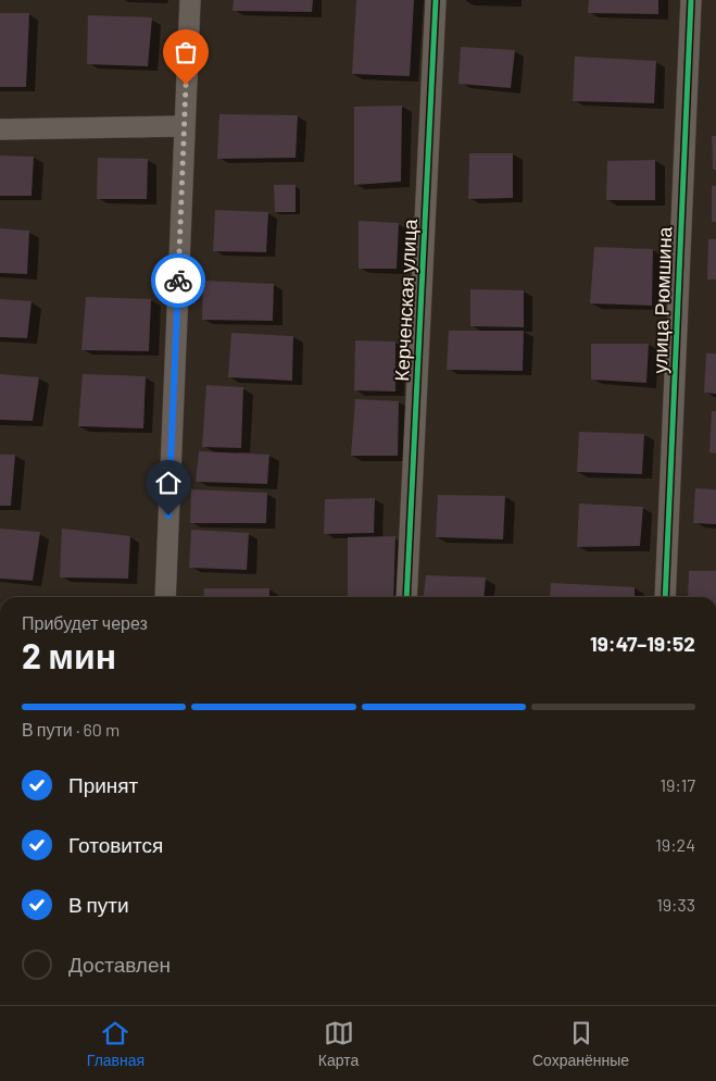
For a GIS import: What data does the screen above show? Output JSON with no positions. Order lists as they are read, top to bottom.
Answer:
{
  "streets": {
    "street": ["Керченская улица", "улица Рюмшина"]
  },
  "page": {
    "heading": ["2 мин", "Прибудет через", "19:47–19:52"],
    "bar": "В пути · 60 m",
    "list": [
      ["Принят", "19:17"],
      ["Готовится", "19:24"],
      ["В пути", "19:33"],
      "Доставлен"
    ],
    "tabs": ["Главная", "Карта", "Сохранённые"]
  }
}
